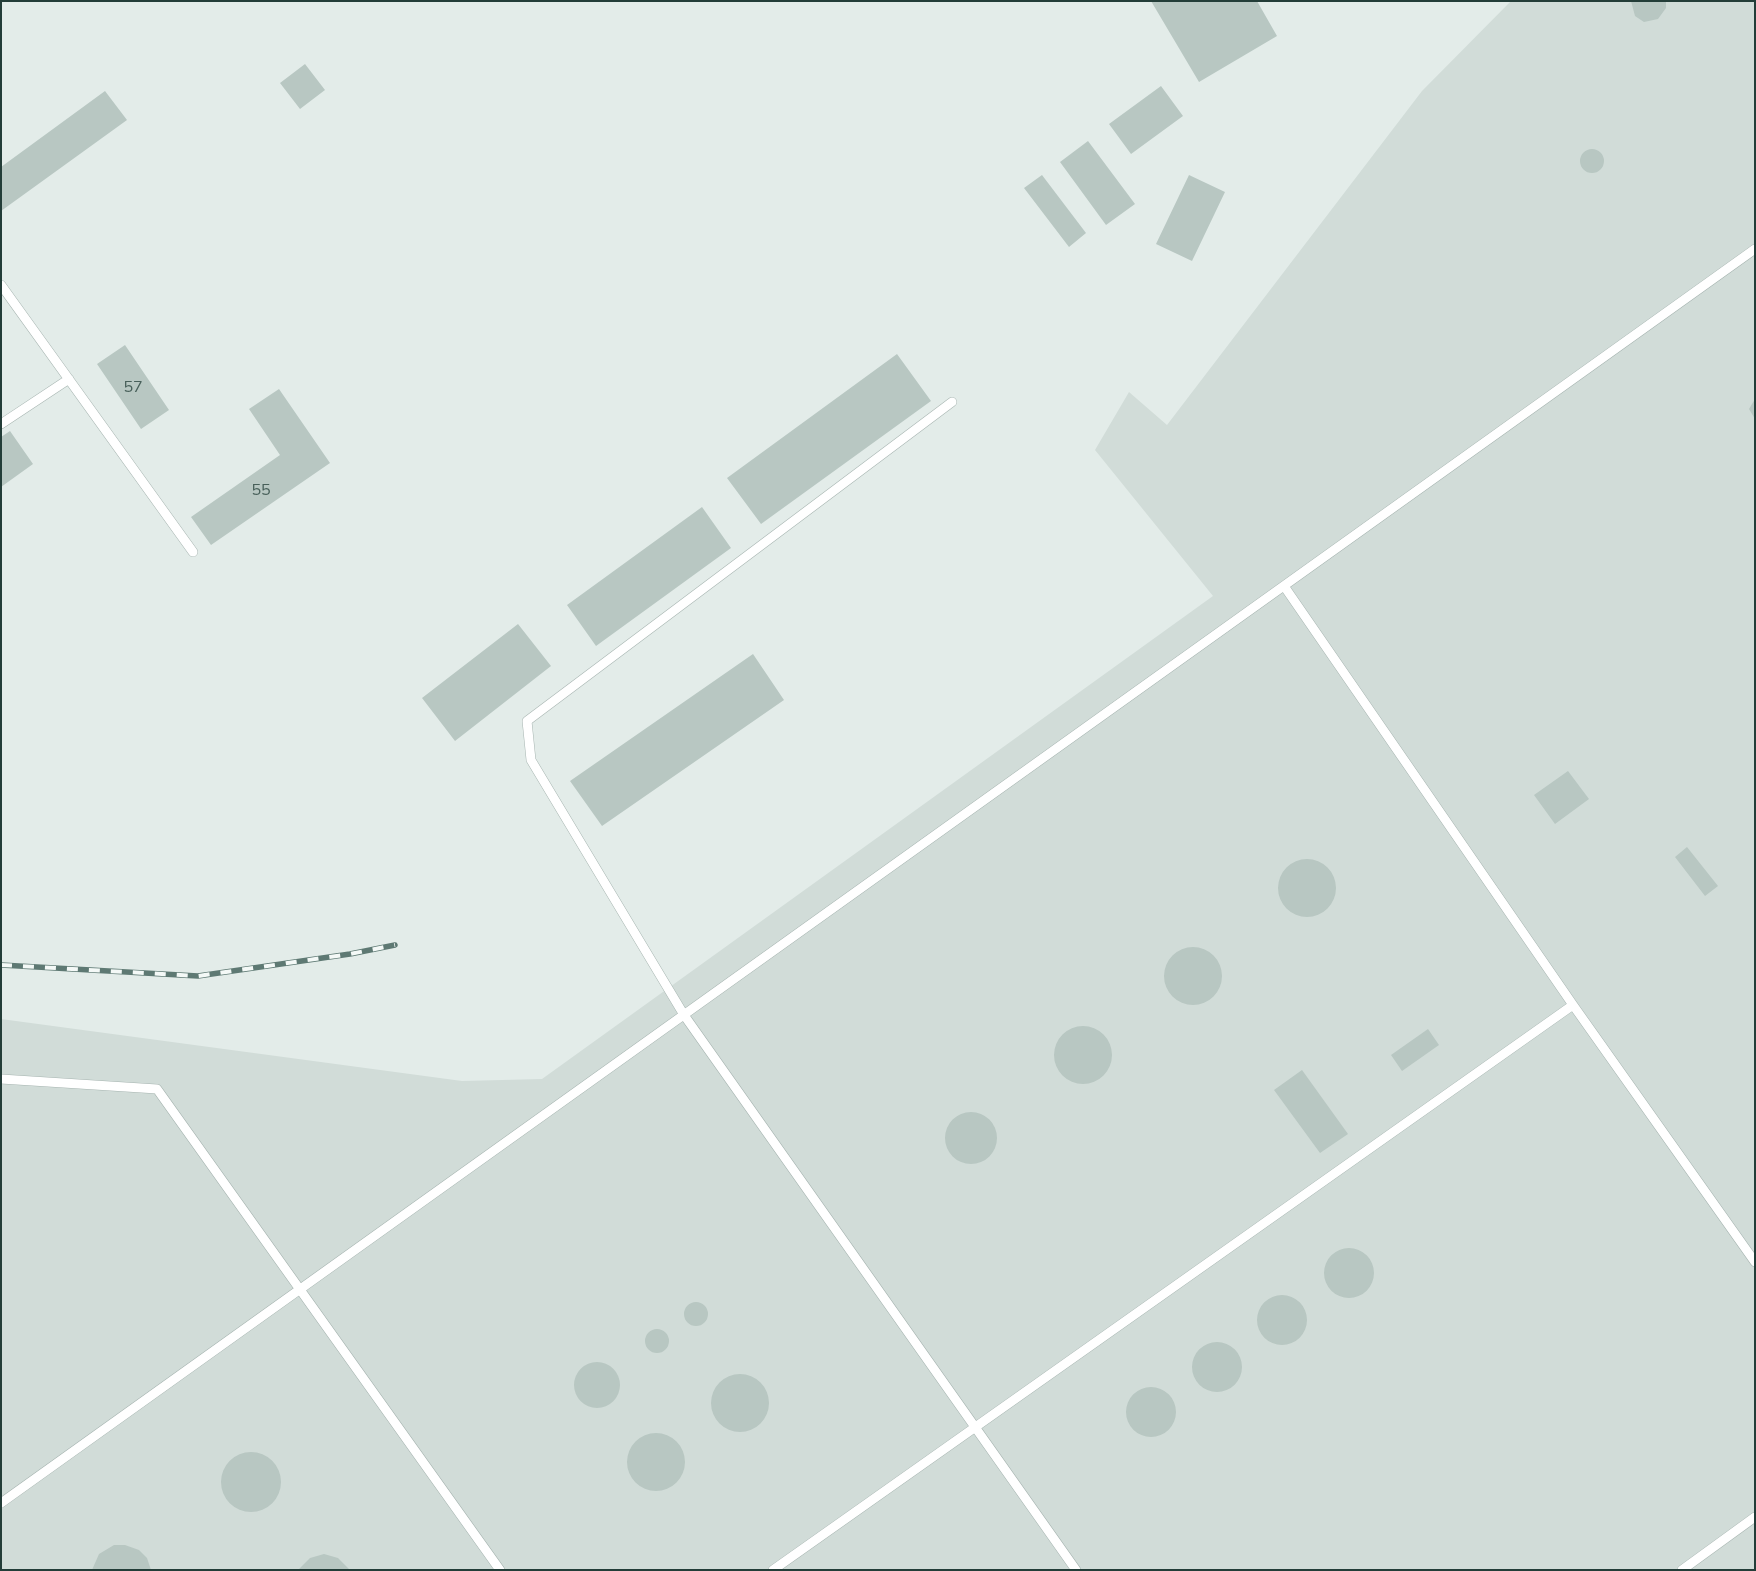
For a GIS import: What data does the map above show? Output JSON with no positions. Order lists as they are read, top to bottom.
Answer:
{
  "house_numbers": ["57", "55"]
}
